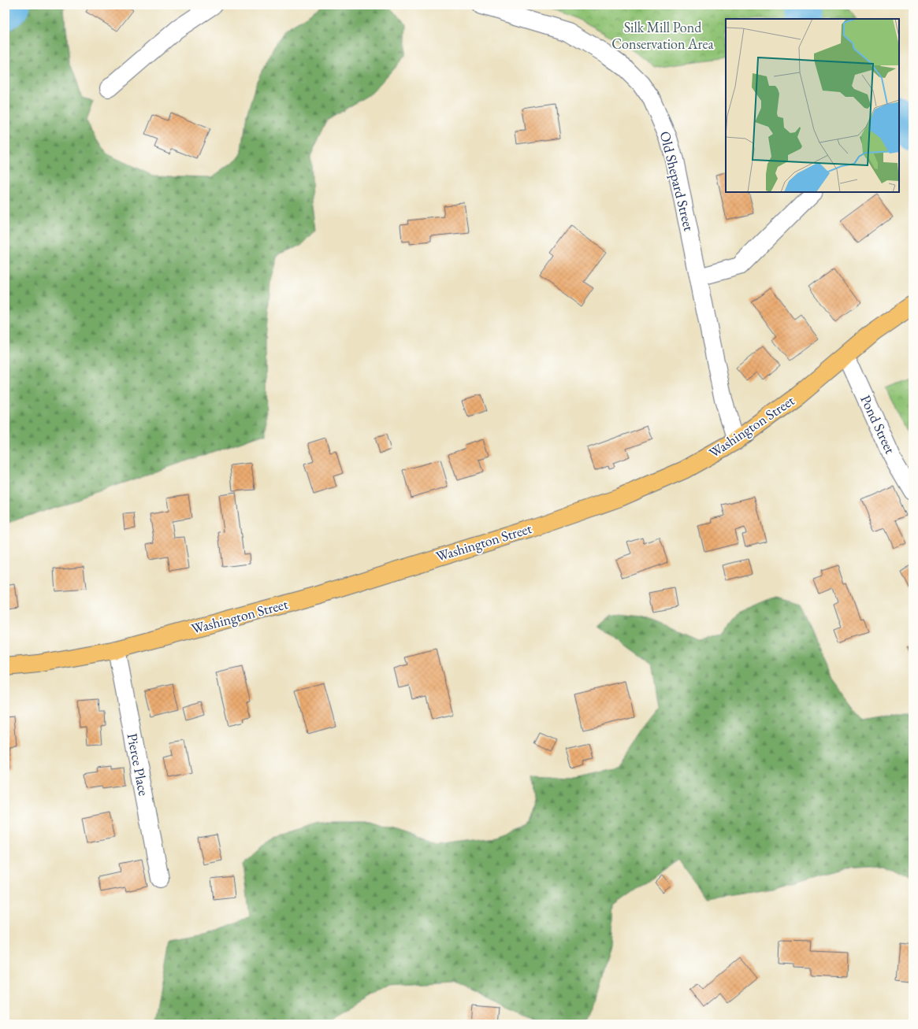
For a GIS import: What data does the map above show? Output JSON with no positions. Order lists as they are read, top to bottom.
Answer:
{
  "streets": {
    "main road": ["Washington Street"],
    "street": ["Old Shepard Street", "Pond Street", "Pierce Place"]
  },
  "crossings": [
    ["Old Shepard Street", "Washington Street"],
    ["Pond Street", "Washington Street"],
    ["Washington Street", "Pierce Place"]
  ],
  "parks": ["Silk Mill Pond Conservation Area"]
}
